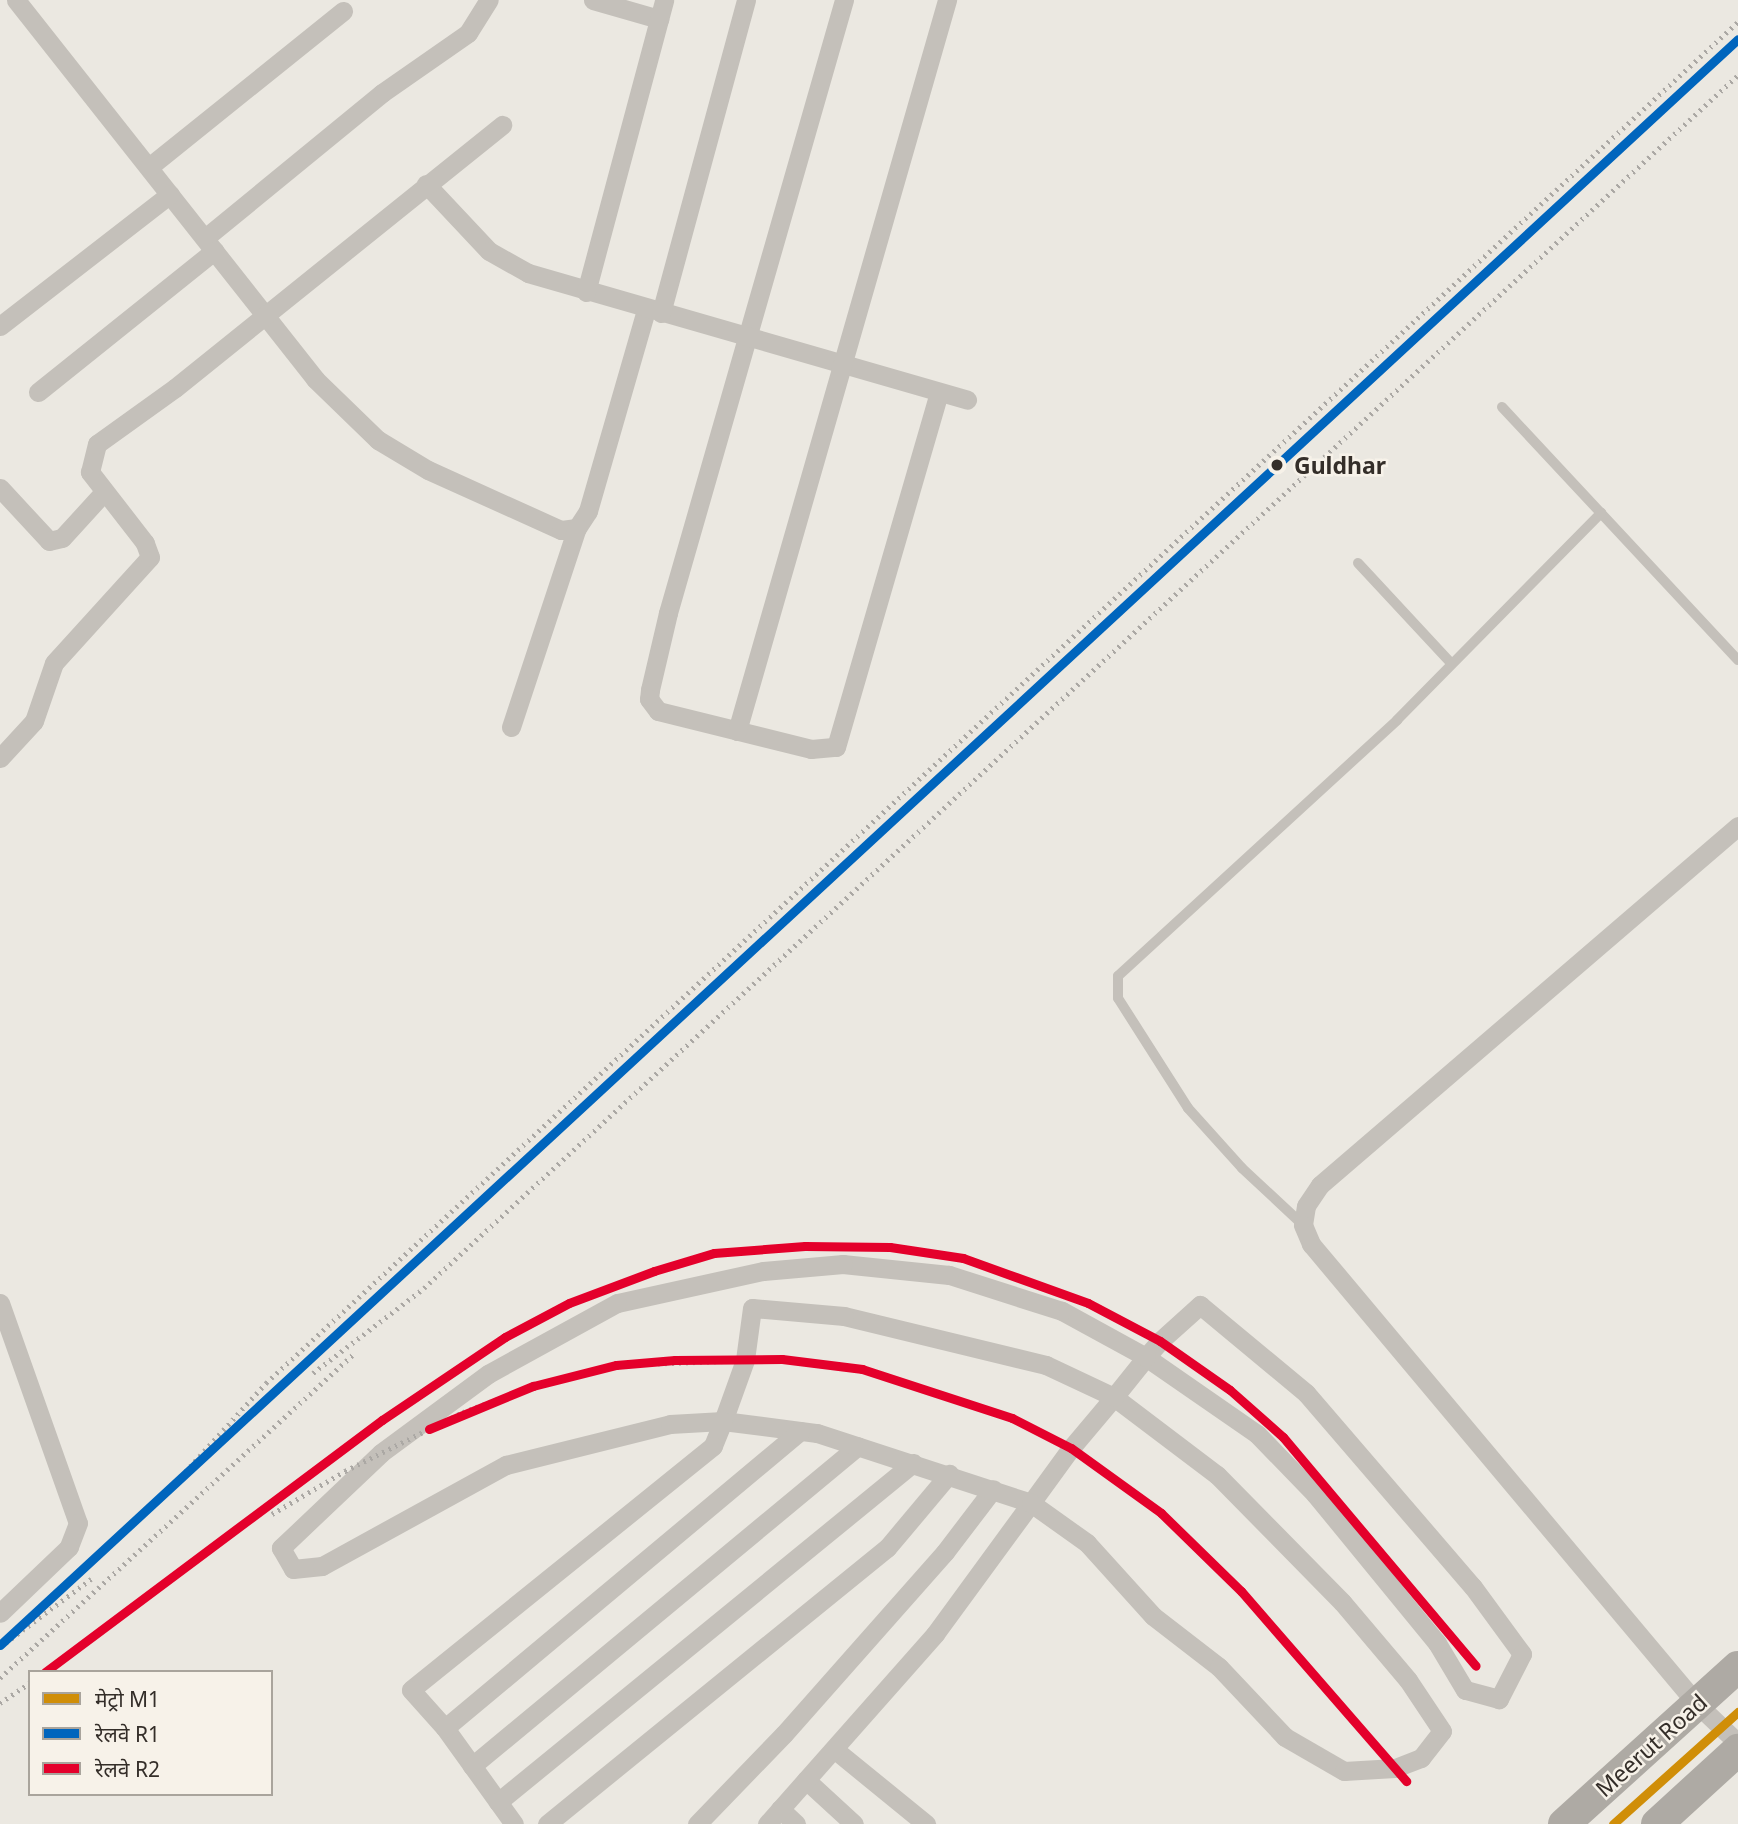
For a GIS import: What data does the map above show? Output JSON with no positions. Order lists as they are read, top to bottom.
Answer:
{
  "streets": {
    "highway": ["Meerut Road"]
  },
  "places": ["Guldhar"],
  "lines": ["rail line R1", "rail line R2", "metro line M1"],
  "legend": ["मेट्रो M1", "रेलवे R1", "रेलवे R2"]
}
